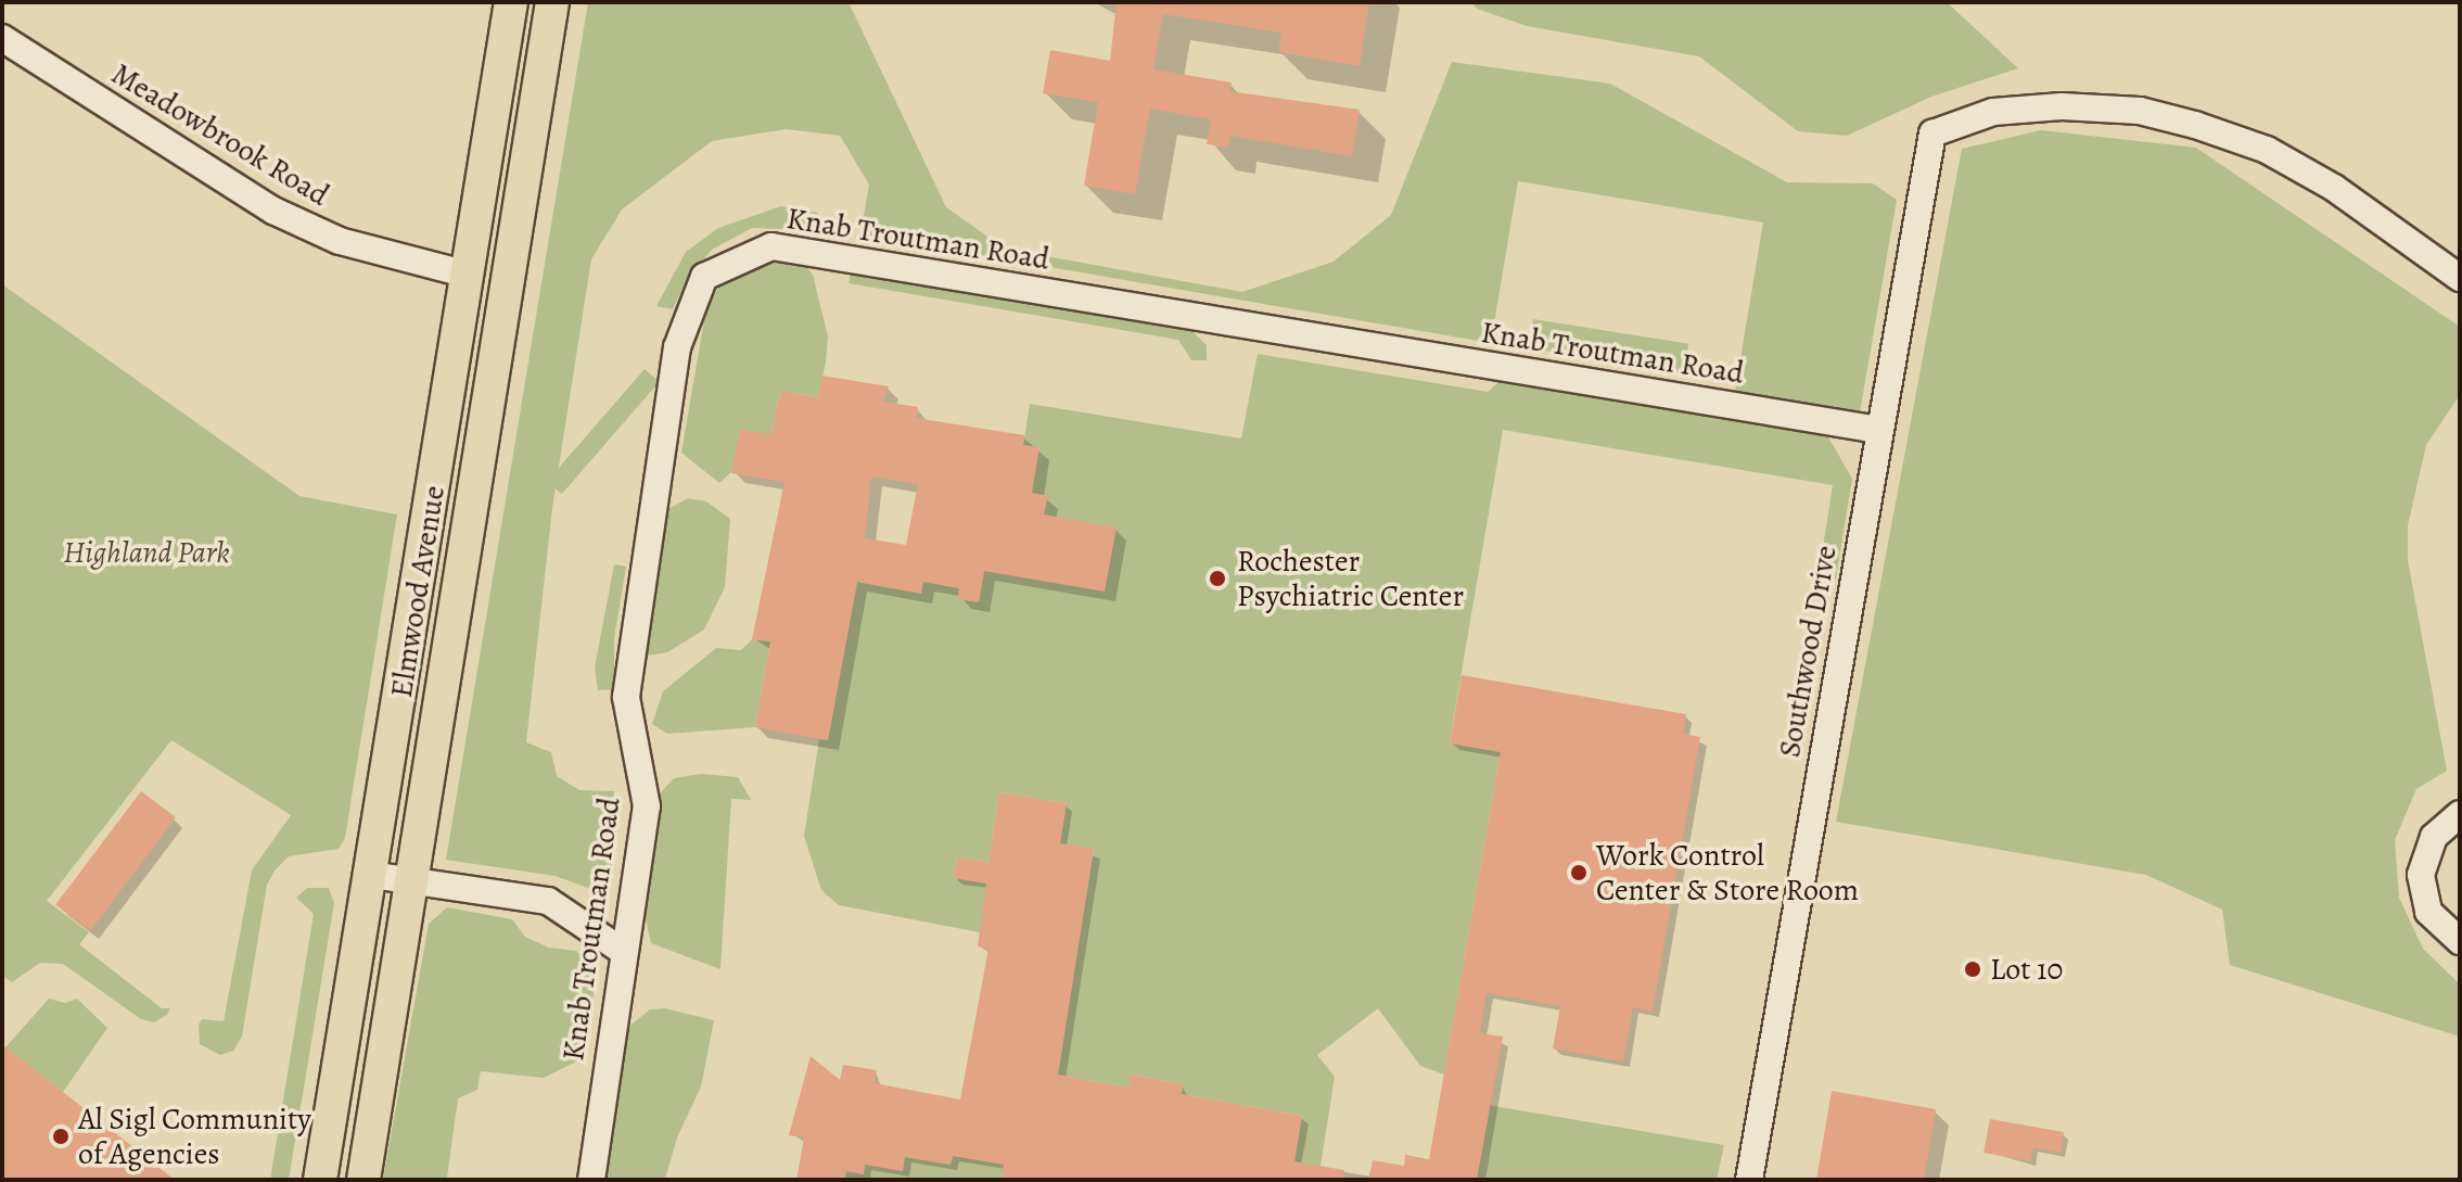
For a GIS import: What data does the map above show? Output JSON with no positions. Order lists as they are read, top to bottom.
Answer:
{
  "streets": {
    "main road": ["Elmwood Avenue"],
    "street": ["Meadowbrook Road", "Knab Troutman Road", "Southwood Drive"]
  },
  "crossings": [
    ["Meadowbrook Road", "Elmwood Avenue"],
    ["Knab Troutman Road", "Southwood Drive"]
  ],
  "parks": ["Highland Park"],
  "places": [
    "Rochester Psychiatric Center",
    "Work Control Center & Store Room",
    "Lot 10",
    "Al Sigl Community of Agencies"
  ]
}
